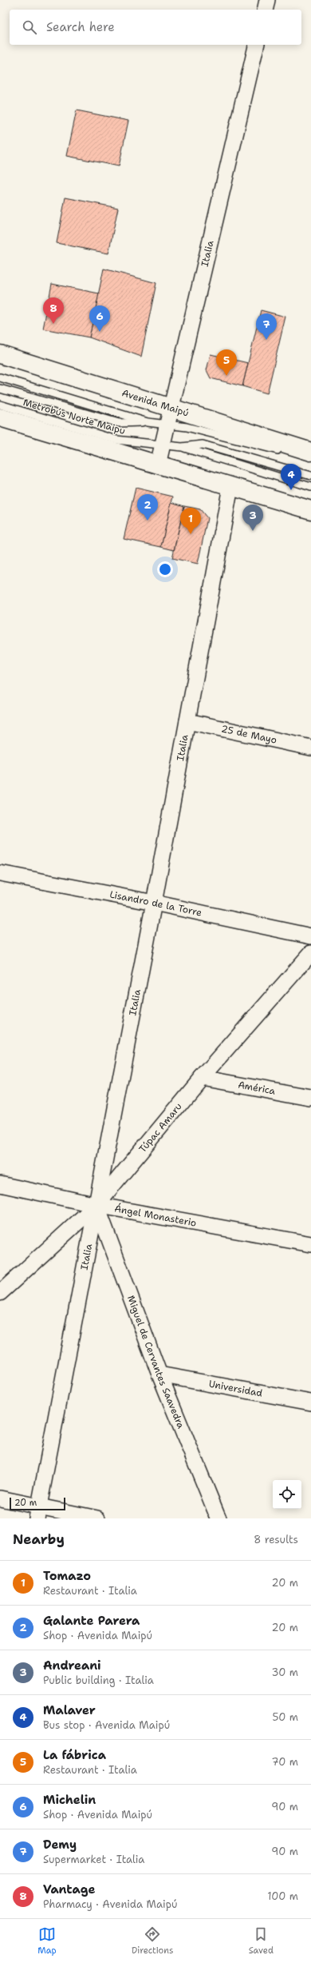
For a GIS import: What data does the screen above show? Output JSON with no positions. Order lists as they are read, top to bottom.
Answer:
{
  "streets": {
    "main road": ["Avenida Maipú"],
    "street": [
      "Italia",
      "25 de Mayo",
      "Lisandro de la Torre",
      "América",
      "Túpac Amaru",
      "Ángel Monasterio",
      "Miguel de Cervantes Saavedra",
      "Universidad"
    ],
    "lane": ["Metrobús Norte Maipu"]
  },
  "crossings": [
    ["Italia", "Avenida Maipú"],
    ["Italia", "Metrobús Norte Maipu"],
    ["Italia", "25 de Mayo"],
    ["Italia", "Lisandro de la Torre"],
    ["Italia", "Túpac Amaru"],
    ["Italia", "Ángel Monasterio"],
    ["Italia", "Miguel de Cervantes Saavedra"],
    ["América", "Túpac Amaru"],
    ["Túpac Amaru", "Ángel Monasterio"],
    ["Túpac Amaru", "Miguel de Cervantes Saavedra"],
    ["Ángel Monasterio", "Miguel de Cervantes Saavedra"],
    ["Miguel de Cervantes Saavedra", "Universidad"]
  ],
  "scale_bar": "20 m",
  "page": {
    "search": "Search here",
    "pins": [
      "8",
      "6",
      "7",
      "5",
      "4",
      "2",
      "3",
      "1"
    ],
    "scale": "20 m",
    "heading": ["Nearby", "8 results"],
    "list": [
      {
        "mark": "1",
        "name": "Tomazo",
        "note": "Restaurant · Italia",
        "value": "20 m"
      },
      {
        "mark": "2",
        "name": "Galante Parera",
        "note": "Shop · Avenida Maipú",
        "value": "20 m"
      },
      {
        "mark": "3",
        "name": "Andreani",
        "note": "Public building · Italia",
        "value": "30 m"
      },
      {
        "mark": "4",
        "name": "Malaver",
        "note": "Bus stop · Avenida Maipú",
        "value": "50 m"
      },
      {
        "mark": "5",
        "name": "La fábrica",
        "note": "Restaurant · Italia",
        "value": "70 m"
      },
      {
        "mark": "6",
        "name": "Michelin",
        "note": "Shop · Avenida Maipú",
        "value": "90 m"
      },
      {
        "mark": "7",
        "name": "Demy",
        "note": "Supermarket · Italia",
        "value": "90 m"
      },
      {
        "mark": "8",
        "name": "Vantage",
        "note": "Pharmacy · Avenida Maipú",
        "value": "100 m"
      }
    ],
    "nav": ["Map", "Directions", "Saved"]
  }
}
